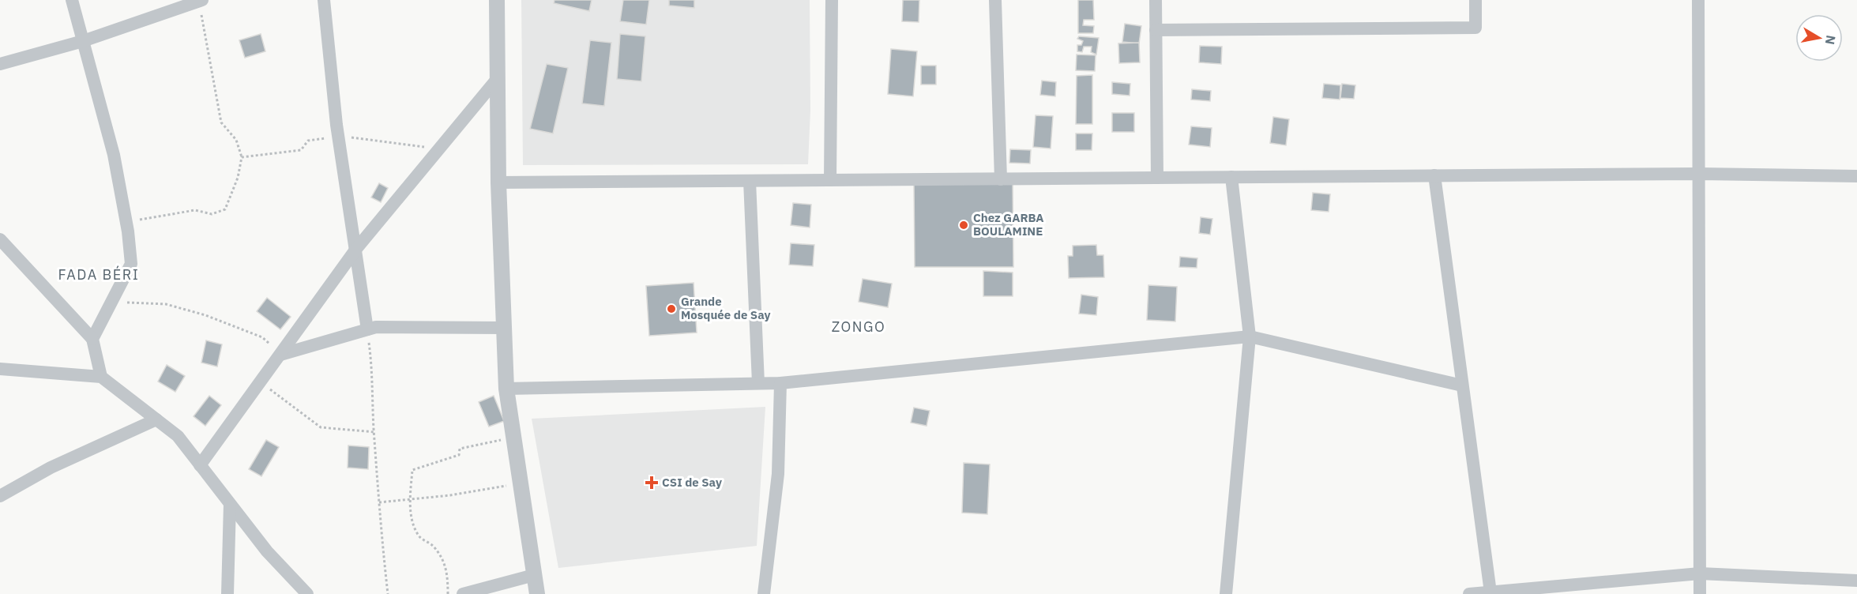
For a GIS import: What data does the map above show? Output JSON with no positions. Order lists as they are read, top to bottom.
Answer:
{
  "districts": ["FADA BÉRI", "ZONGO"],
  "places": {
    "other": ["Chez GARBA BOULAMINE", "Grande Mosquée de Say"],
    "health": ["CSI de Say"]
  },
  "north": "right"
}
